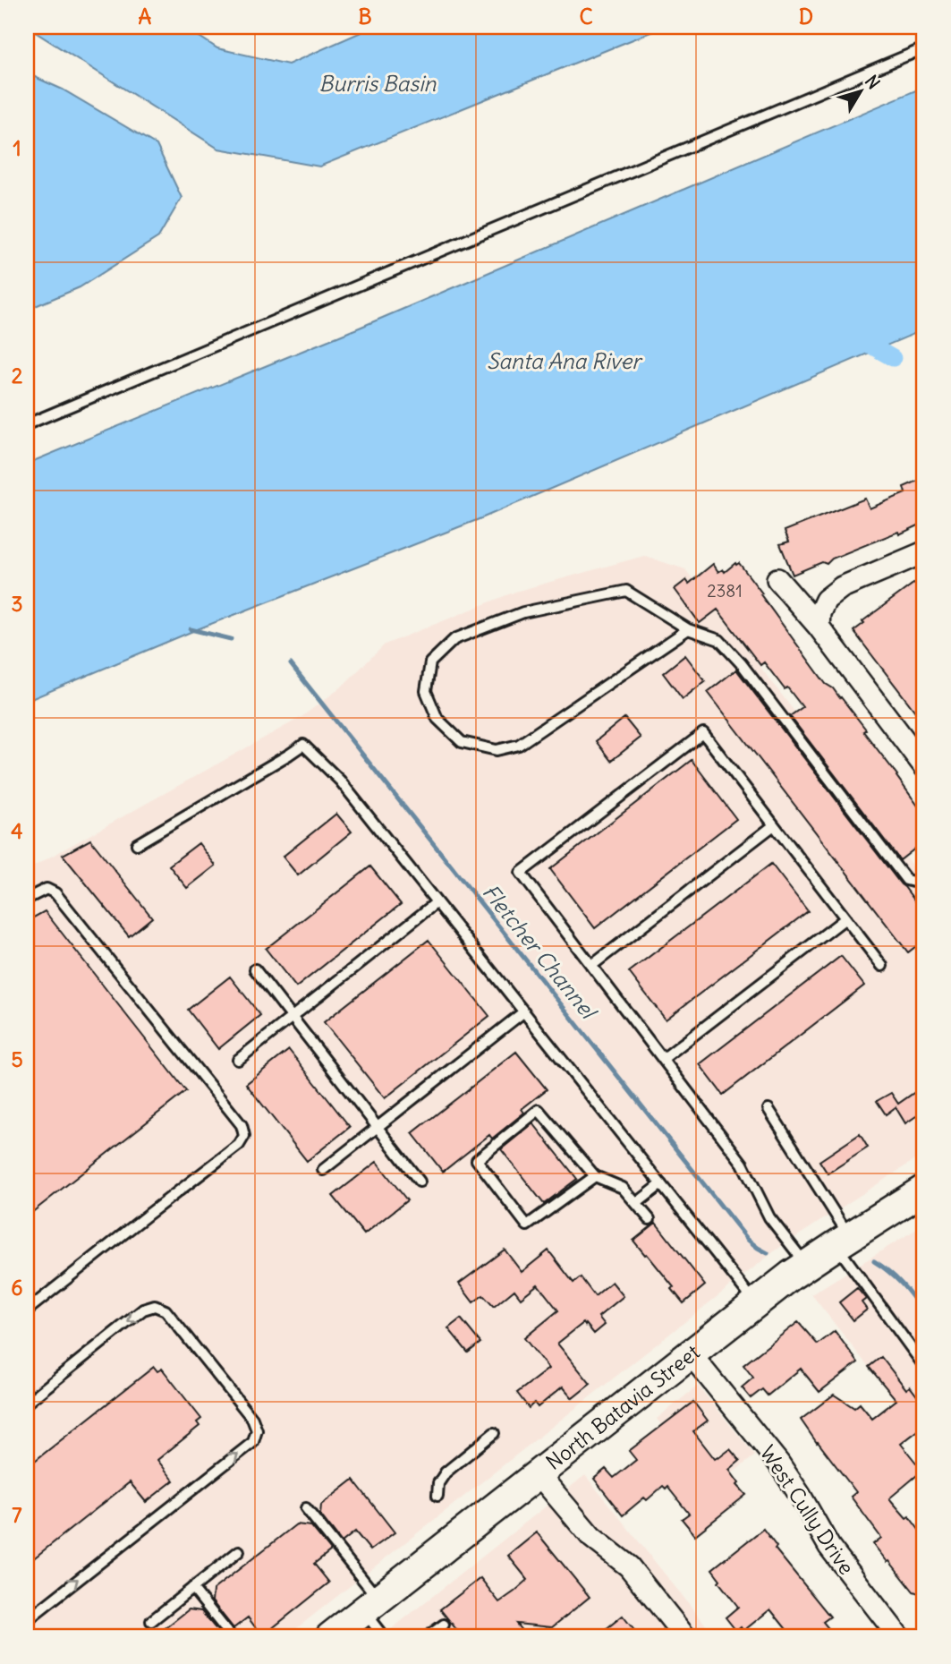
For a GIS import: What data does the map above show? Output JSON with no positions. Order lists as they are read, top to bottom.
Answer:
{
  "streets": {
    "main road": ["North Batavia Street"],
    "street": ["West Cully Drive"]
  },
  "crossings": [
    ["North Batavia Street", "West Cully Drive"]
  ],
  "water": ["Burris Basin", "Santa Ana River", "Fletcher Channel"],
  "house_numbers": ["2381"],
  "north": "top right",
  "grid": {
    "columns": [
      "A",
      "B",
      "C",
      "D"
    ],
    "rows": [
      "1",
      "2",
      "3",
      "4",
      "5",
      "6",
      "7"
    ]
  }
}
